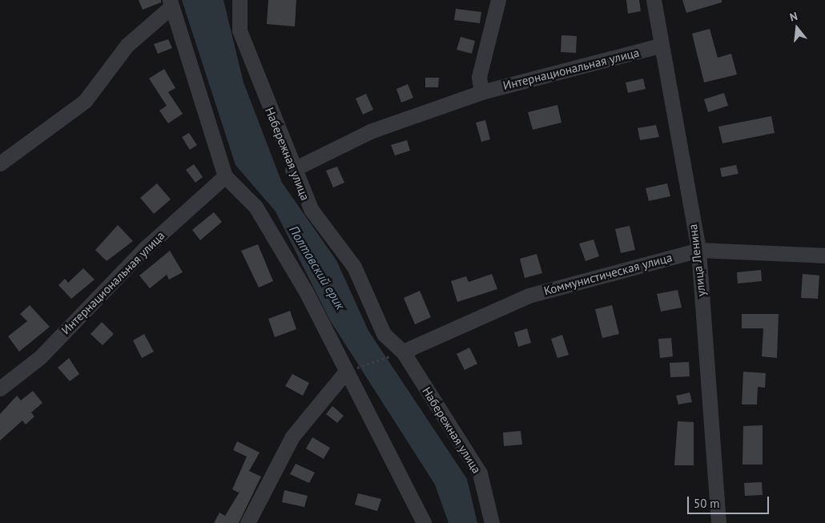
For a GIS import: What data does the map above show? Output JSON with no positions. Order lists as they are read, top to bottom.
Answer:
{
  "streets": {
    "street": [
      "Интернациональная улица",
      "Набережная улица",
      "улица Ленина",
      "Коммунистическая улица"
    ]
  },
  "crossings": [
    ["Интернациональная улица", "Набережная улица"],
    ["Интернациональная улица", "улица Ленина"],
    ["Набережная улица", "Коммунистическая улица"],
    ["улица Ленина", "Коммунистическая улица"]
  ],
  "water": ["Полтавский ерик"],
  "scale_bar": "50 m",
  "north": "top"
}
